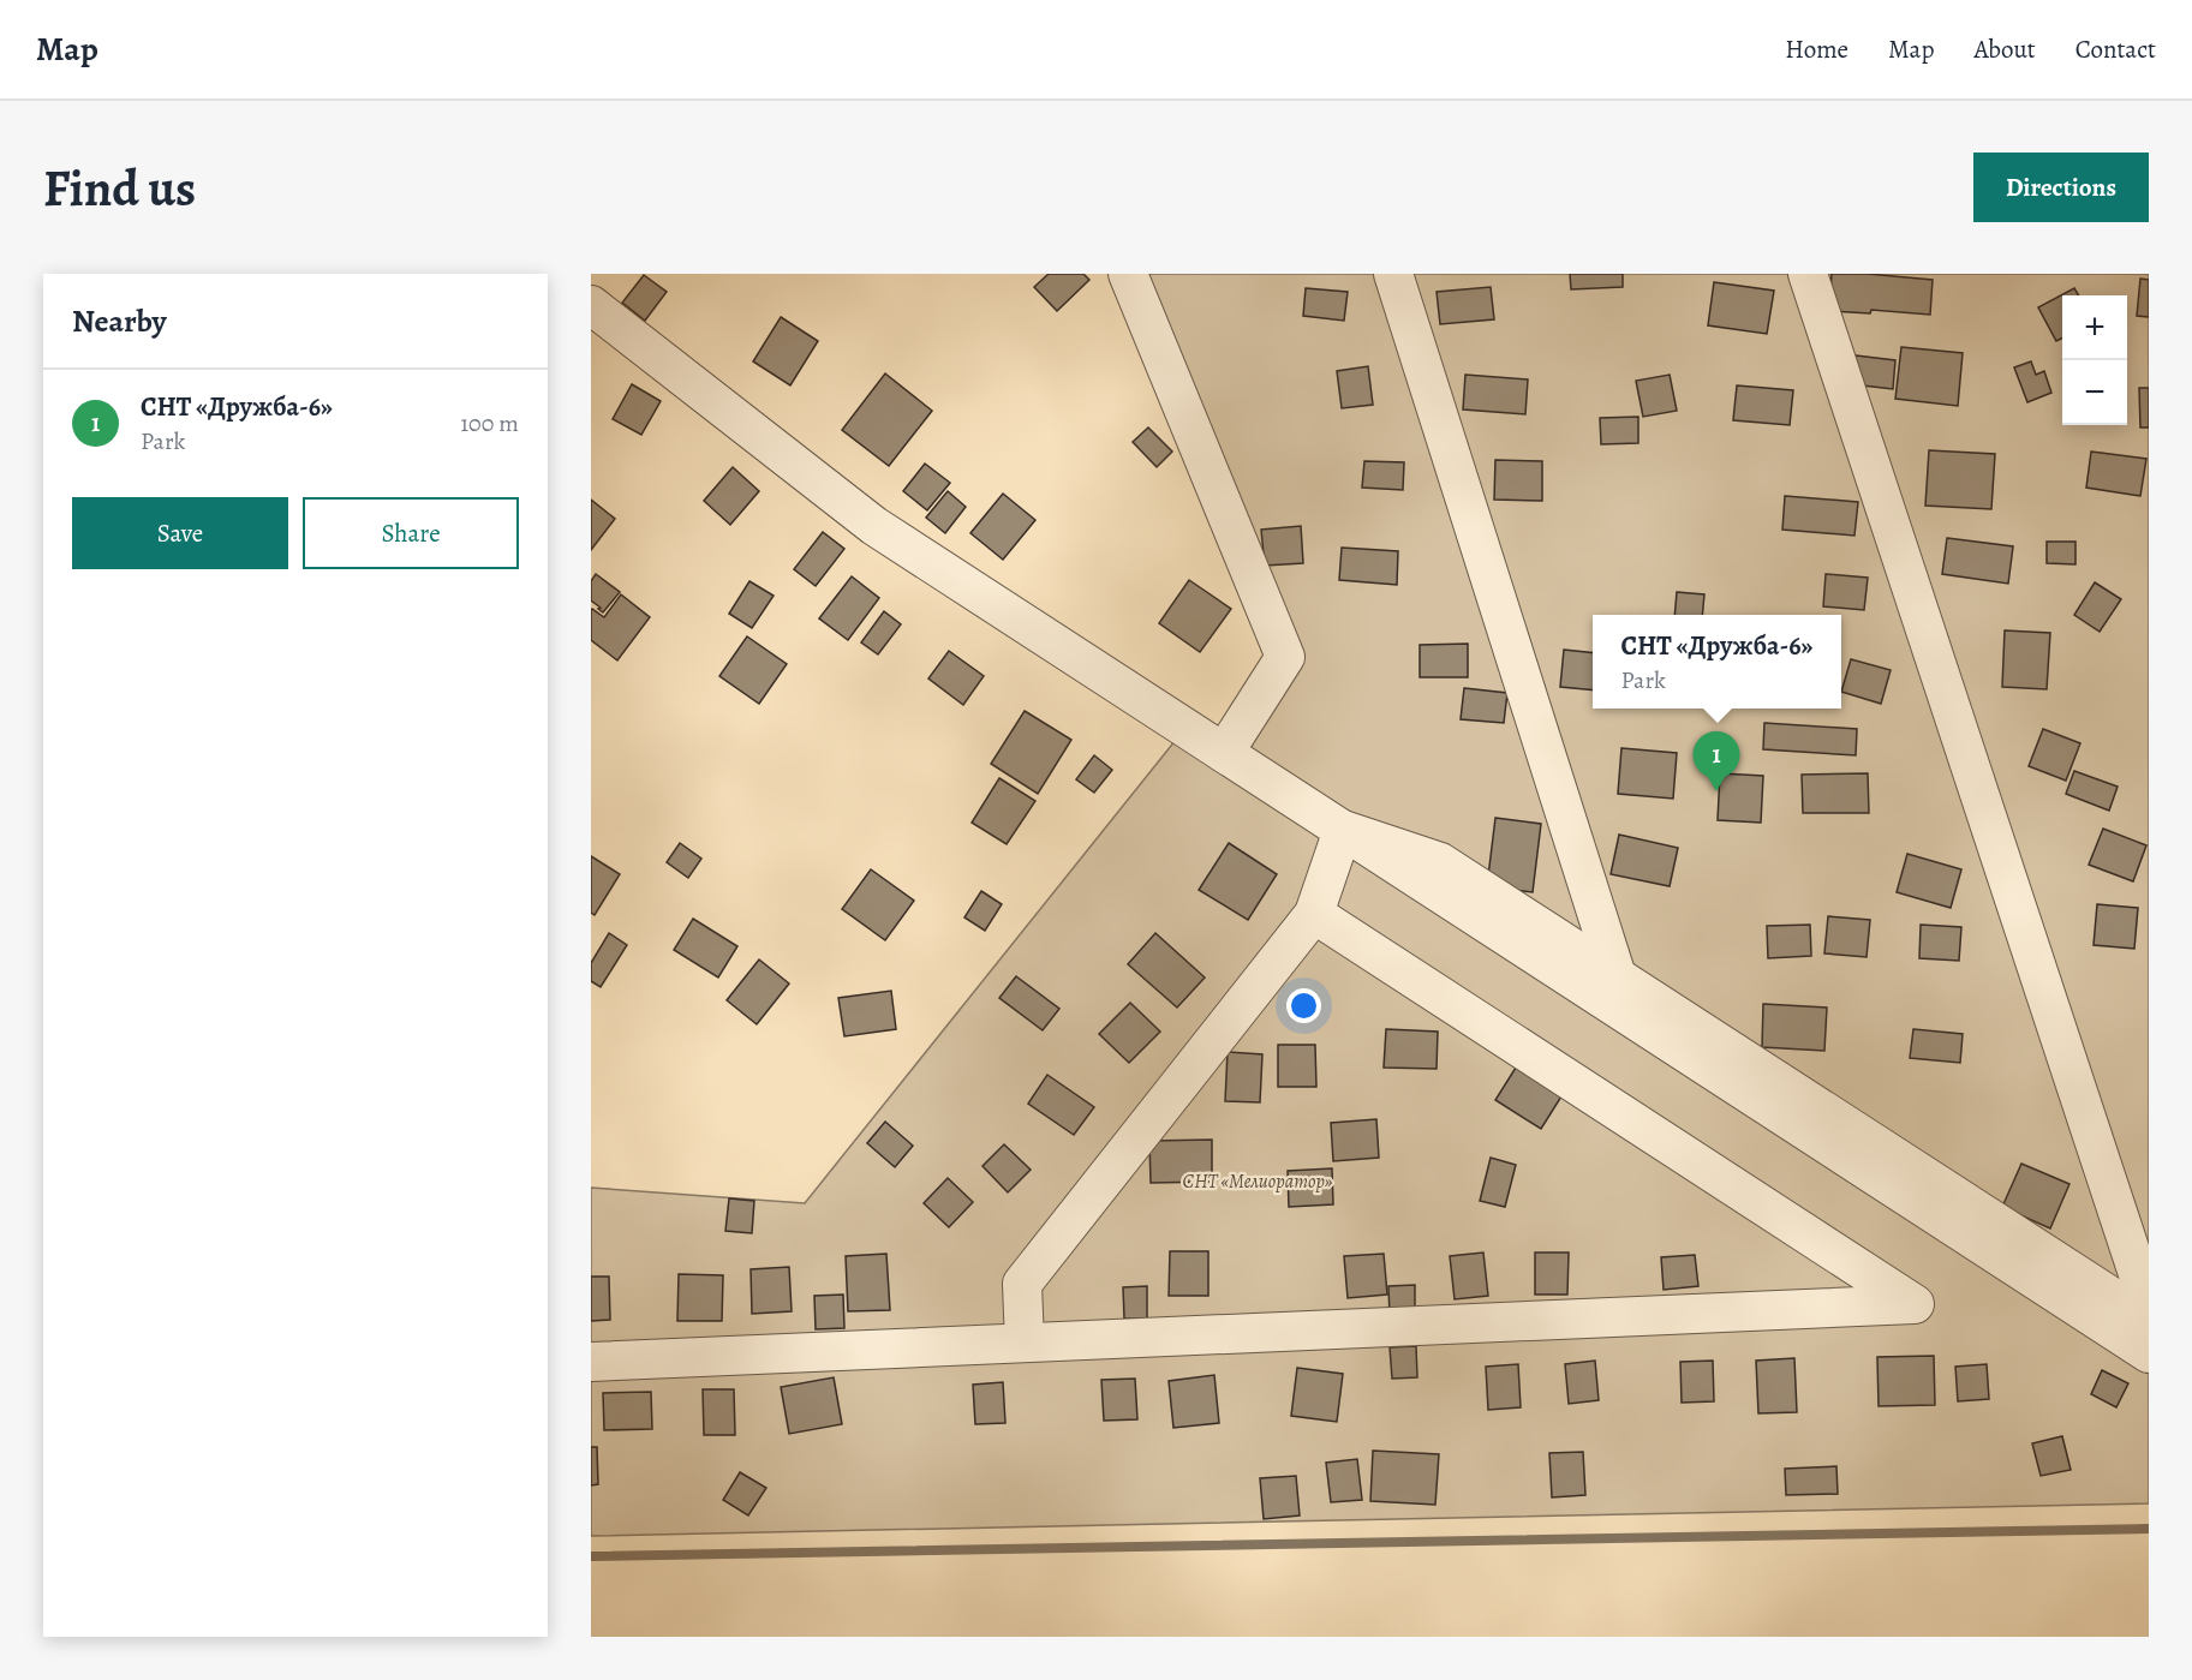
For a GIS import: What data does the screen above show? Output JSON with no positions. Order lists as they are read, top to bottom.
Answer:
{
  "parks": ["СНТ «Мелиоратор»"],
  "page": {
    "header": "Map",
    "nav": [
      "Home",
      "Map",
      "About",
      "Contact"
    ],
    "buttons": [
      "Directions",
      ["Save", "Share"]
    ],
    "title": "Find us",
    "heading": "Nearby",
    "map_buttons": ["+", "−"],
    "list": [
      {
        "mark": "1",
        "name": "СНТ «Дружба-6»",
        "note": "Park",
        "value": "100 m"
      }
    ],
    "popup": ["СНТ «Дружба-6»", "Park"],
    "pins": "1"
  }
}
